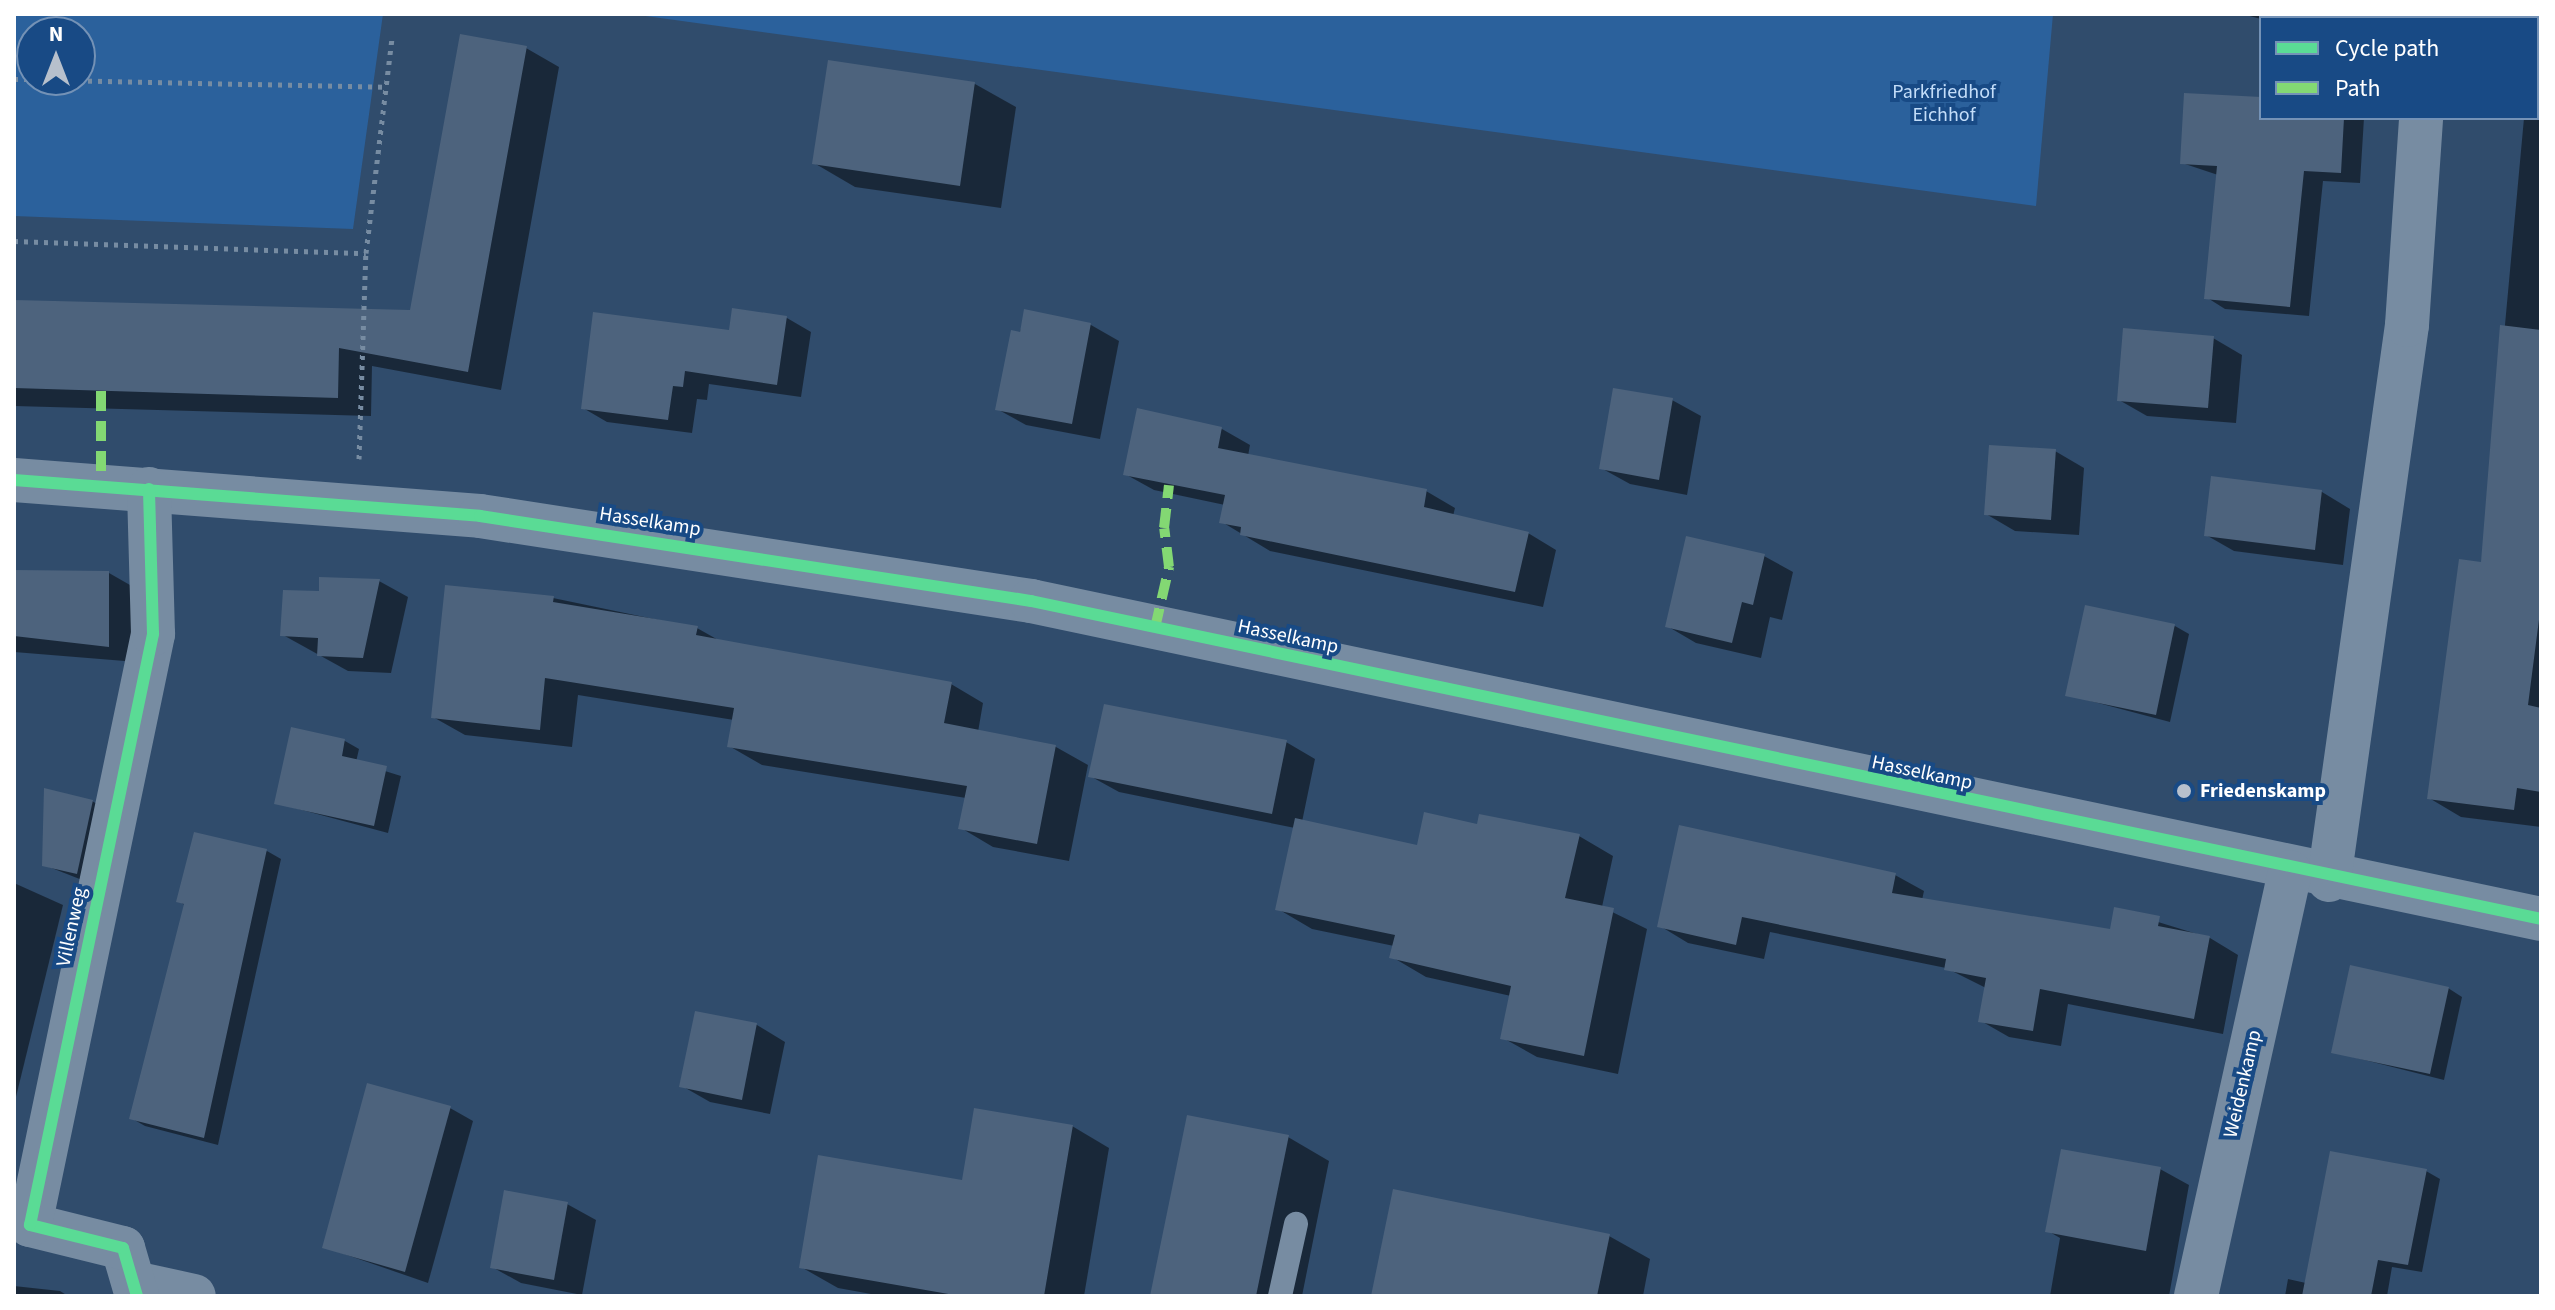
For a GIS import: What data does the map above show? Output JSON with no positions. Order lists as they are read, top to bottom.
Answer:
{
  "streets": {
    "street": ["Hasselkamp", "Villenweg", "Weidenkamp"]
  },
  "crossings": [
    ["Hasselkamp", "Villenweg"],
    ["Hasselkamp", "Weidenkamp"]
  ],
  "parks": ["Parkfriedhof Eichhof"],
  "places": ["Friedenskamp"],
  "legend": ["Cycle path", "Path"],
  "north": "top"
}
